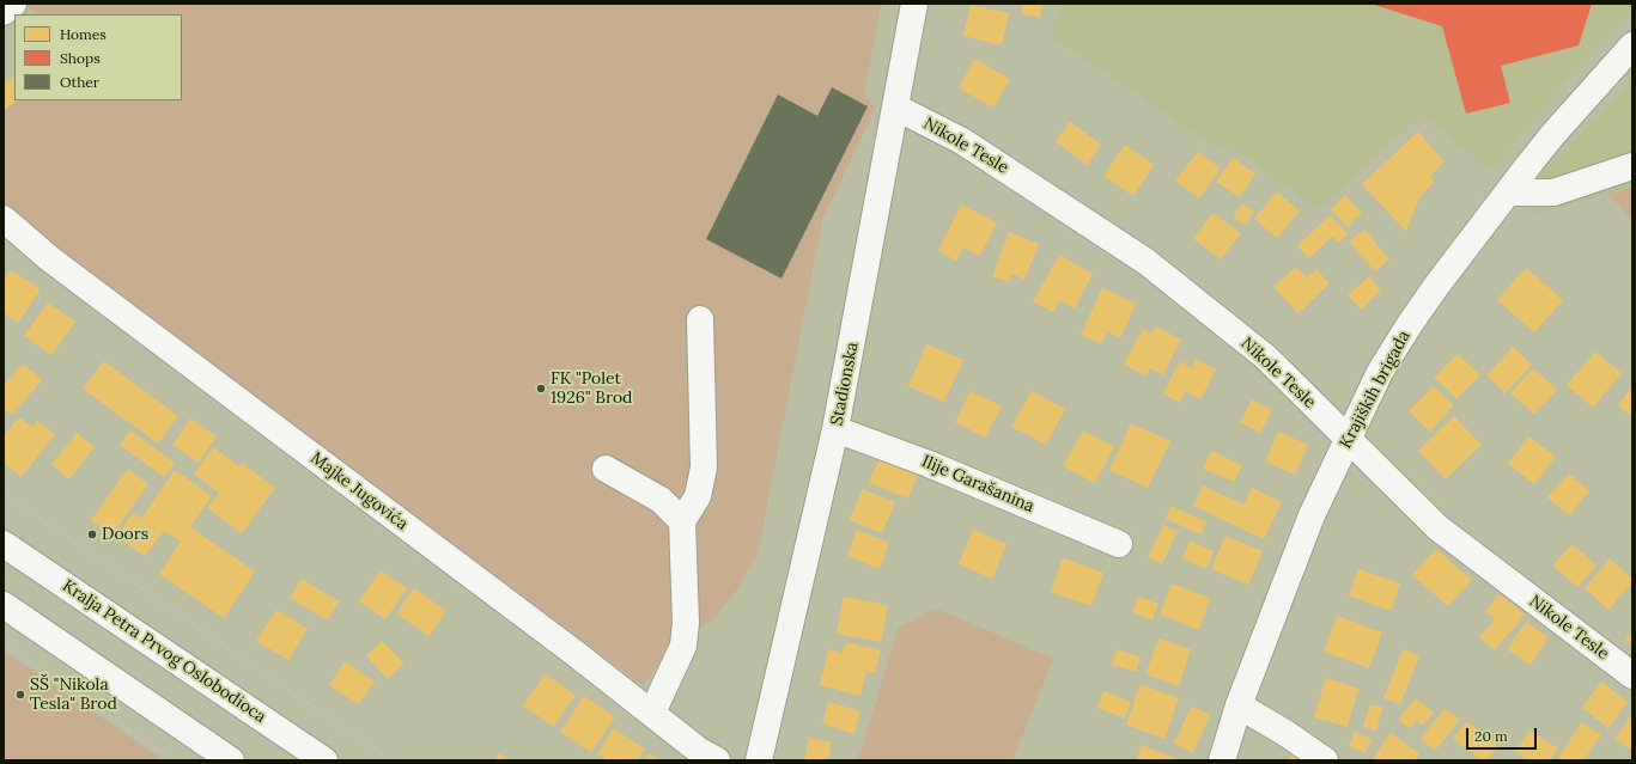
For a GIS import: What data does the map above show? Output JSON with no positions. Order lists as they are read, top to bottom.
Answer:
{
  "streets": {
    "street": [
      "Nikole Tesle",
      "Stadionska",
      "Krajiških brigada",
      "Ilije Garašanina",
      "Majke Jugovića",
      "Kralja Petra Prvog Oslobodioca"
    ]
  },
  "crossings": [
    ["Nikole Tesle", "Stadionska"],
    ["Nikole Tesle", "Krajiških brigada"],
    ["Stadionska", "Ilije Garašanina"]
  ],
  "places": ["FK \"Polet 1926\" Brod", "Doors", "SŠ \"Nikola Tesla\" Brod"],
  "legend": ["Homes", "Shops", "Other"],
  "scale_bar": "20 m"
}
